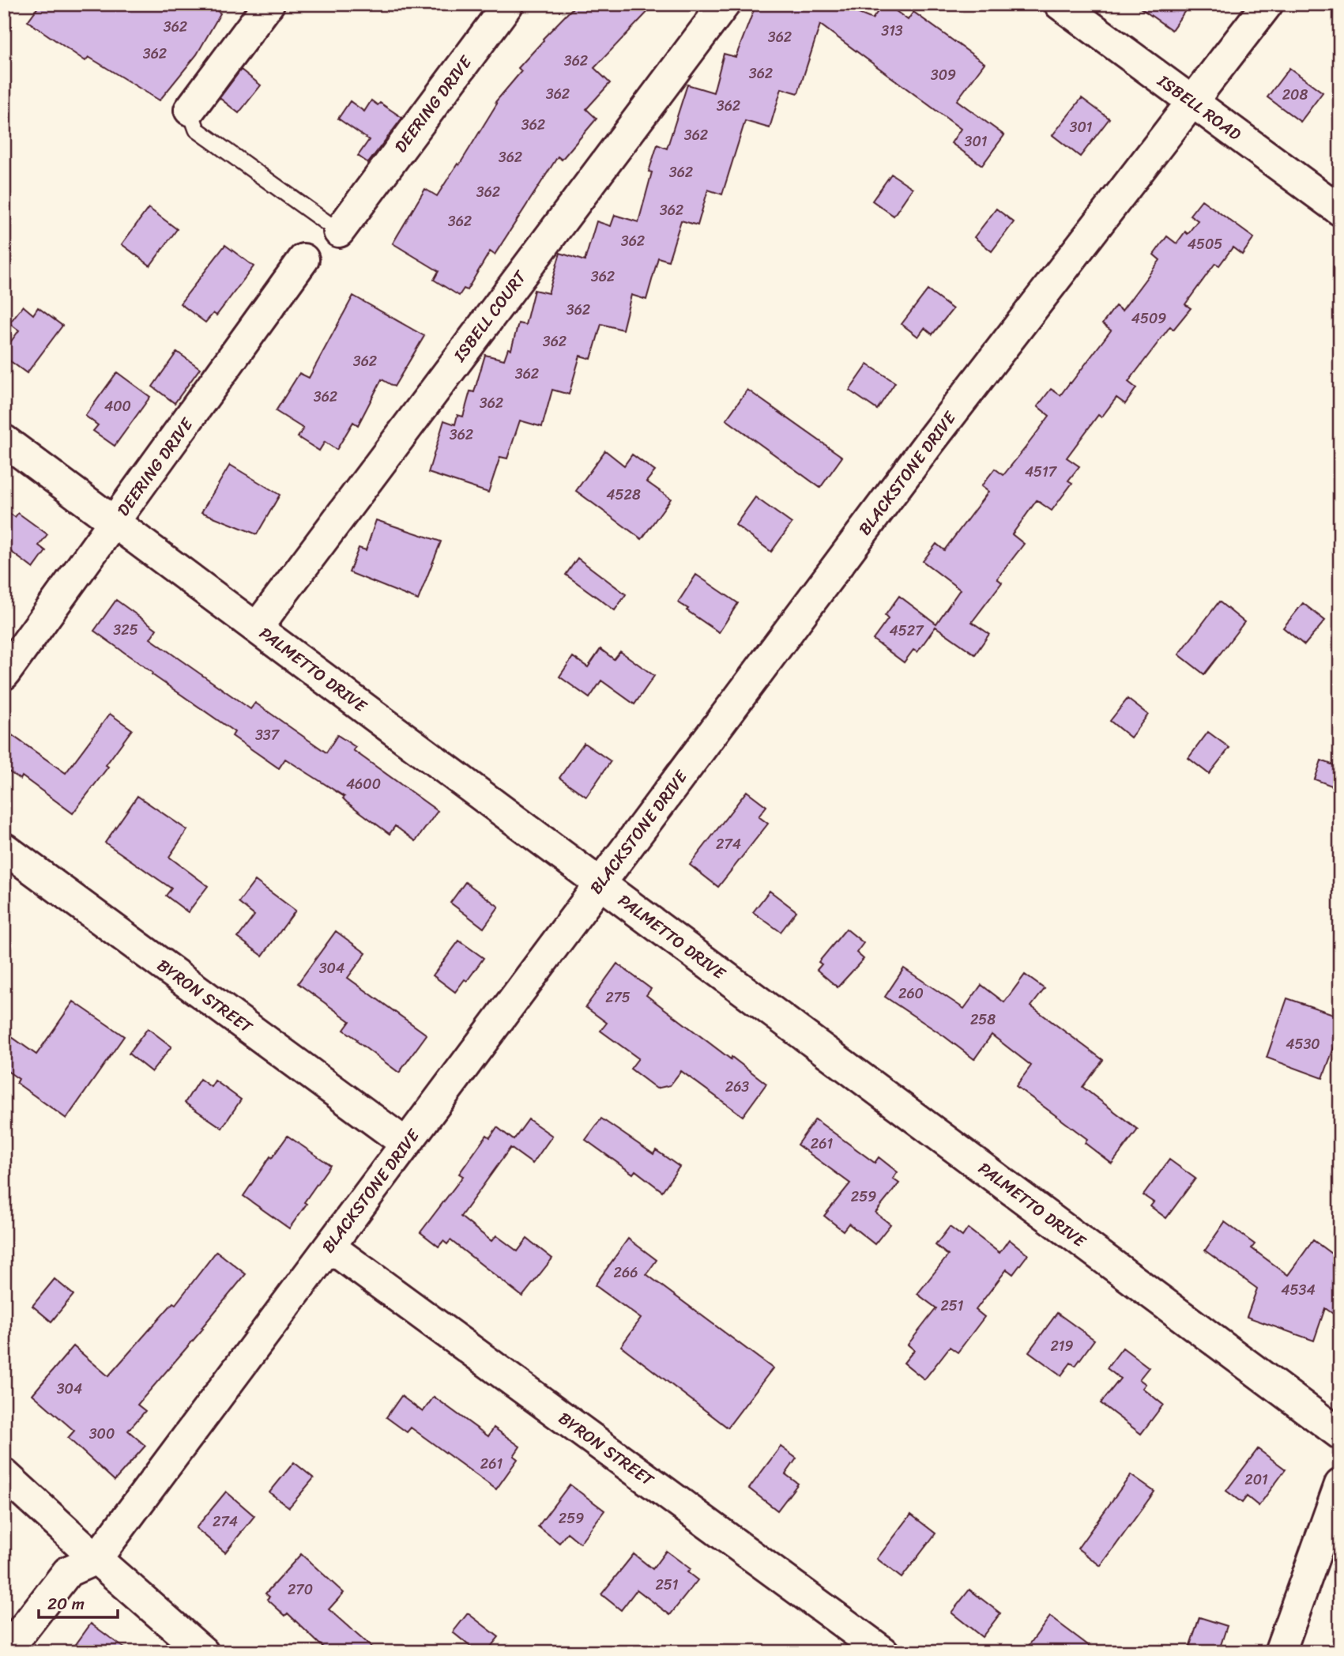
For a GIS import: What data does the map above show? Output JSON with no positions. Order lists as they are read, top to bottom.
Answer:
{
  "streets": {
    "street": [
      "DEERING DRIVE",
      "ISBELL ROAD",
      "ISBELL COURT",
      "BLACKSTONE DRIVE",
      "PALMETTO DRIVE",
      "BYRON STREET"
    ]
  },
  "crossings": [
    ["DEERING DRIVE", "PALMETTO DRIVE"],
    ["ISBELL ROAD", "BLACKSTONE DRIVE"],
    ["ISBELL COURT", "PALMETTO DRIVE"],
    ["BLACKSTONE DRIVE", "PALMETTO DRIVE"],
    ["BLACKSTONE DRIVE", "BYRON STREET"]
  ],
  "house_numbers": [
    "362",
    "313",
    "362",
    "362",
    "362",
    "362",
    "309",
    "362",
    "208",
    "362",
    "362",
    "301",
    "362",
    "301",
    "362",
    "362",
    "362",
    "362",
    "362",
    "362",
    "4505",
    "362",
    "362",
    "4509",
    "362",
    "362",
    "362",
    "362",
    "362",
    "400",
    "362",
    "4517",
    "4528",
    "325",
    "4527",
    "337",
    "4600",
    "274",
    "304",
    "260",
    "275",
    "258",
    "4530",
    "263",
    "261",
    "259",
    "266",
    "4534",
    "251",
    "219",
    "304",
    "300",
    "261",
    "201",
    "259",
    "274",
    "251",
    "270"
  ],
  "scale_bar": "20 m"
}
